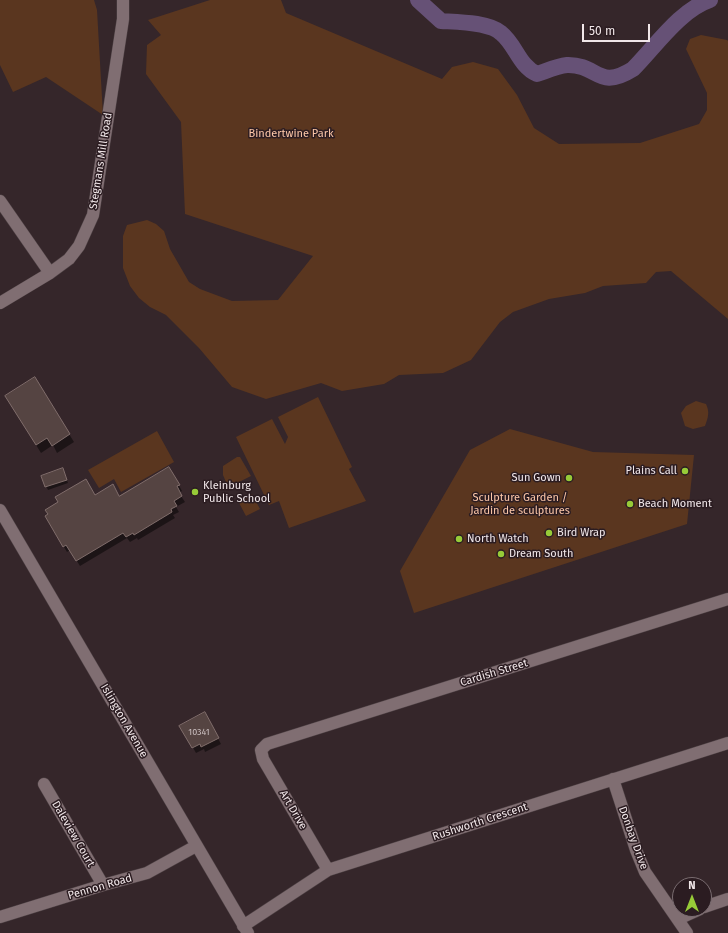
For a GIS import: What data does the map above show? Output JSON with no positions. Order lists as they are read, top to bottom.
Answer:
{
  "streets": {
    "street": [
      "Stegmans Mill Road",
      "Cardish Street",
      "Islington Avenue",
      "Art Drive",
      "Rushworth Crescent",
      "Daleview Court",
      "Donbay Drive",
      "Pennon Road"
    ]
  },
  "crossings": [
    ["Cardish Street", "Art Drive"],
    ["Islington Avenue", "Rushworth Crescent"],
    ["Islington Avenue", "Pennon Road"],
    ["Art Drive", "Rushworth Crescent"],
    ["Rushworth Crescent", "Donbay Drive"],
    ["Daleview Court", "Pennon Road"]
  ],
  "parks": ["Bindertwine Park", "Sculpture Garden / Jardin de sculptures"],
  "places": [
    "Plains Call",
    "Sun Gown",
    "Kleinburg Public School",
    "Beach Moment",
    "Bird Wrap",
    "North Watch",
    "Dream South"
  ],
  "house_numbers": ["10341"],
  "scale_bar": "50 m",
  "north": "top"
}
